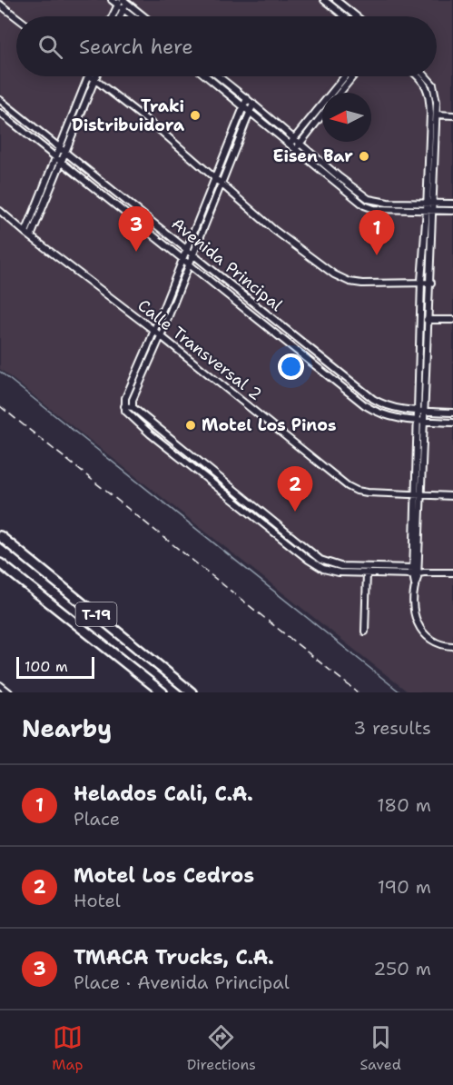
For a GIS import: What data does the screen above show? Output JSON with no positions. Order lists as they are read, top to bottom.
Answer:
{
  "streets": {
    "highway": ["T-19"],
    "street": ["Avenida Principal", "Calle Transversal 2"]
  },
  "places": ["Traki Distribuidora", "Eisen Bar", "Motel Los Pinos"],
  "scale_bar": "100 m",
  "north": "left",
  "page": {
    "search": "Search here",
    "pins": ["3", "1", "2"],
    "scale": "100 m",
    "heading": ["Nearby", "3 results"],
    "list": [
      {
        "mark": "1",
        "name": "Helados Cali, C.A.",
        "note": "Place",
        "value": "180 m"
      },
      {
        "mark": "2",
        "name": "Motel Los Cedros",
        "note": "Hotel",
        "value": "190 m"
      },
      {
        "mark": "3",
        "name": "TMACA Trucks, C.A.",
        "note": "Place · Avenida Principal",
        "value": "250 m"
      }
    ],
    "nav": ["Map", "Directions", "Saved"]
  }
}
